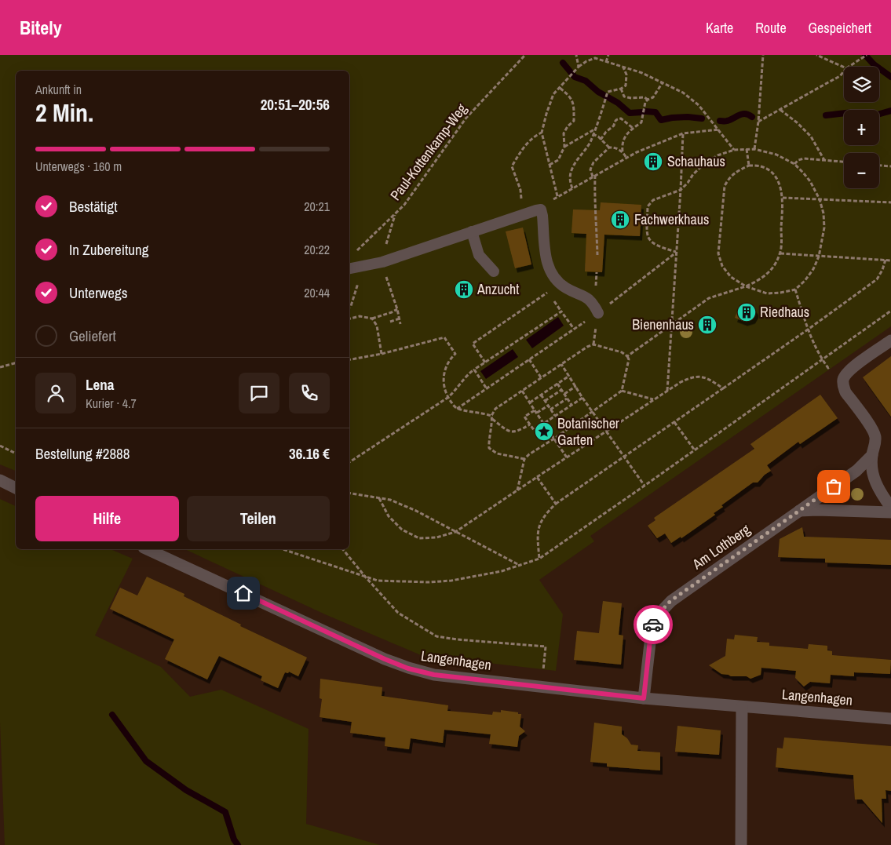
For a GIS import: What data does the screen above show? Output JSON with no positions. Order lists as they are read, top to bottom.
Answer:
{
  "streets": {
    "street": ["Am Lothberg", "Langenhagen"],
    "path": ["Paul-Kottenkamp-Weg"]
  },
  "crossings": [
    ["Am Lothberg", "Langenhagen"]
  ],
  "places": {
    "building": [
      "Schauhaus",
      "Fachwerkhaus",
      "Anzucht",
      "Riedhaus",
      "Bienenhaus"
    ],
    "place": ["Botanischer Garten"]
  },
  "page": {
    "header": "Bitely",
    "nav": ["Karte", "Route", "Gespeichert"],
    "map_buttons": ["+", "−"],
    "heading": ["2 Min.", "Ankunft in", "20:51–20:56"],
    "panel": [
      "Lena",
      "Kurier · 4.7",
      "Bestellung #2888",
      "36.16 €"
    ],
    "bar": "Unterwegs · 160 m",
    "list": [
      ["Bestätigt", "20:21"],
      ["In Zubereitung", "20:22"],
      ["Unterwegs", "20:44"],
      "Geliefert"
    ],
    "buttons": ["Hilfe", "Teilen"]
  }
}
